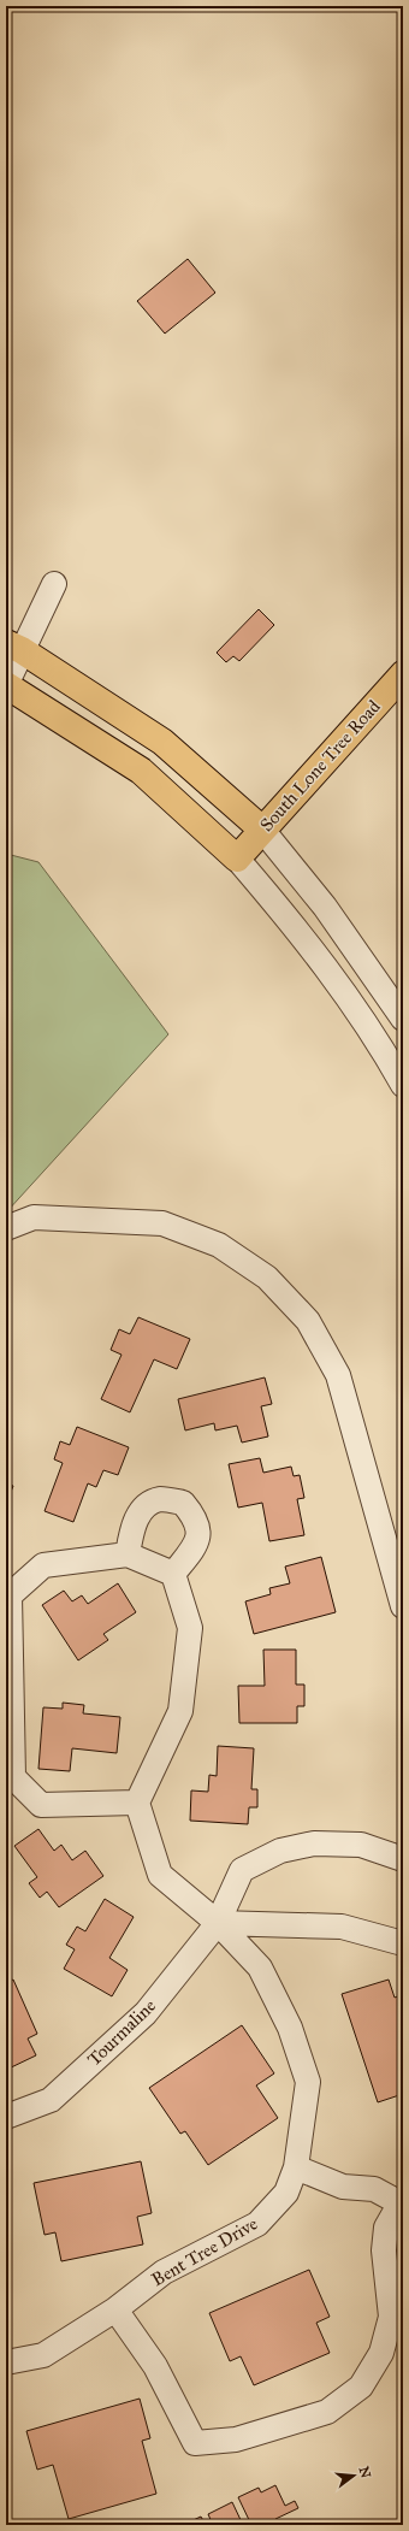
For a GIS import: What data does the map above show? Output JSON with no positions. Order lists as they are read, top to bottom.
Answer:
{
  "streets": {
    "main road": ["South Lone Tree Road"],
    "street": ["Tourmaline", "Bent Tree Drive"]
  },
  "crossings": [
    ["Tourmaline", "Bent Tree Drive"]
  ],
  "north": "right"
}
